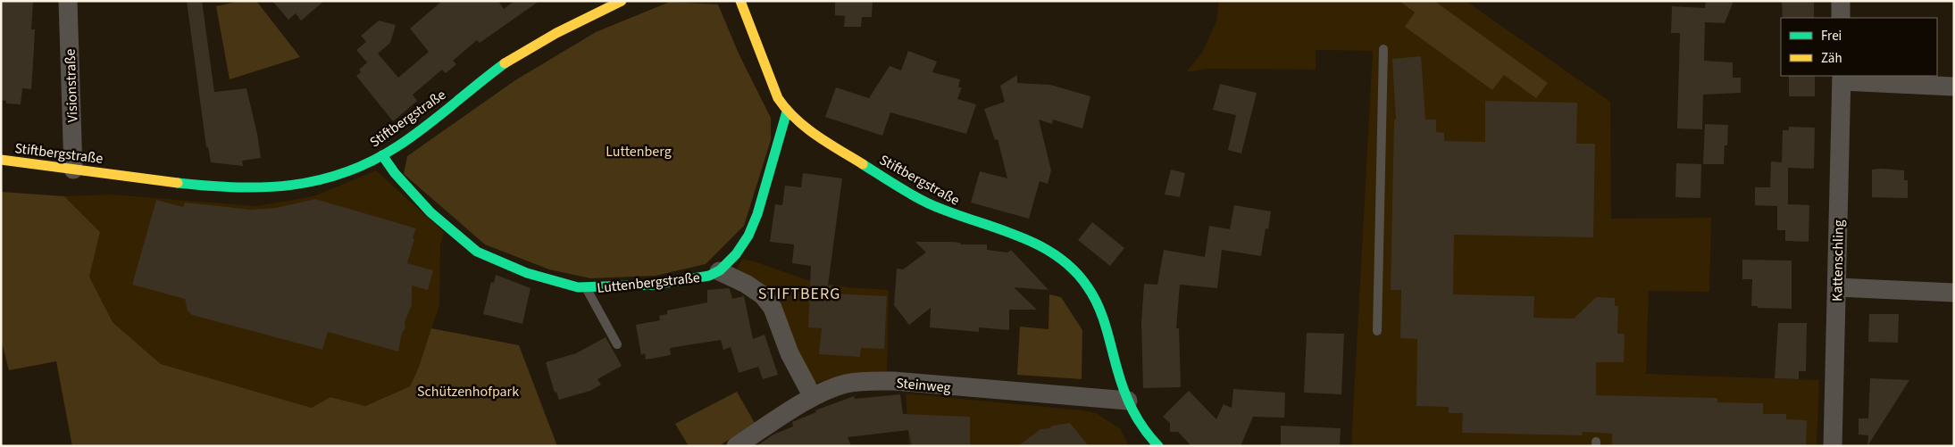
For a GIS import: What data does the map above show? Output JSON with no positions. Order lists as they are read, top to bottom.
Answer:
{
  "streets": {
    "street": [
      "Visionstraße",
      "Stiftbergstraße",
      "Kattenschling",
      "Luttenbergstraße",
      "Steinweg"
    ]
  },
  "crossings": [
    ["Visionstraße", "Stiftbergstraße"],
    ["Stiftbergstraße", "Luttenbergstraße"],
    ["Stiftbergstraße", "Steinweg"],
    ["Luttenbergstraße", "Steinweg"]
  ],
  "districts": ["STIFTBERG"],
  "parks": ["Luttenberg", "Schützenhofpark"],
  "legend": ["Frei", "Zäh"]
}
